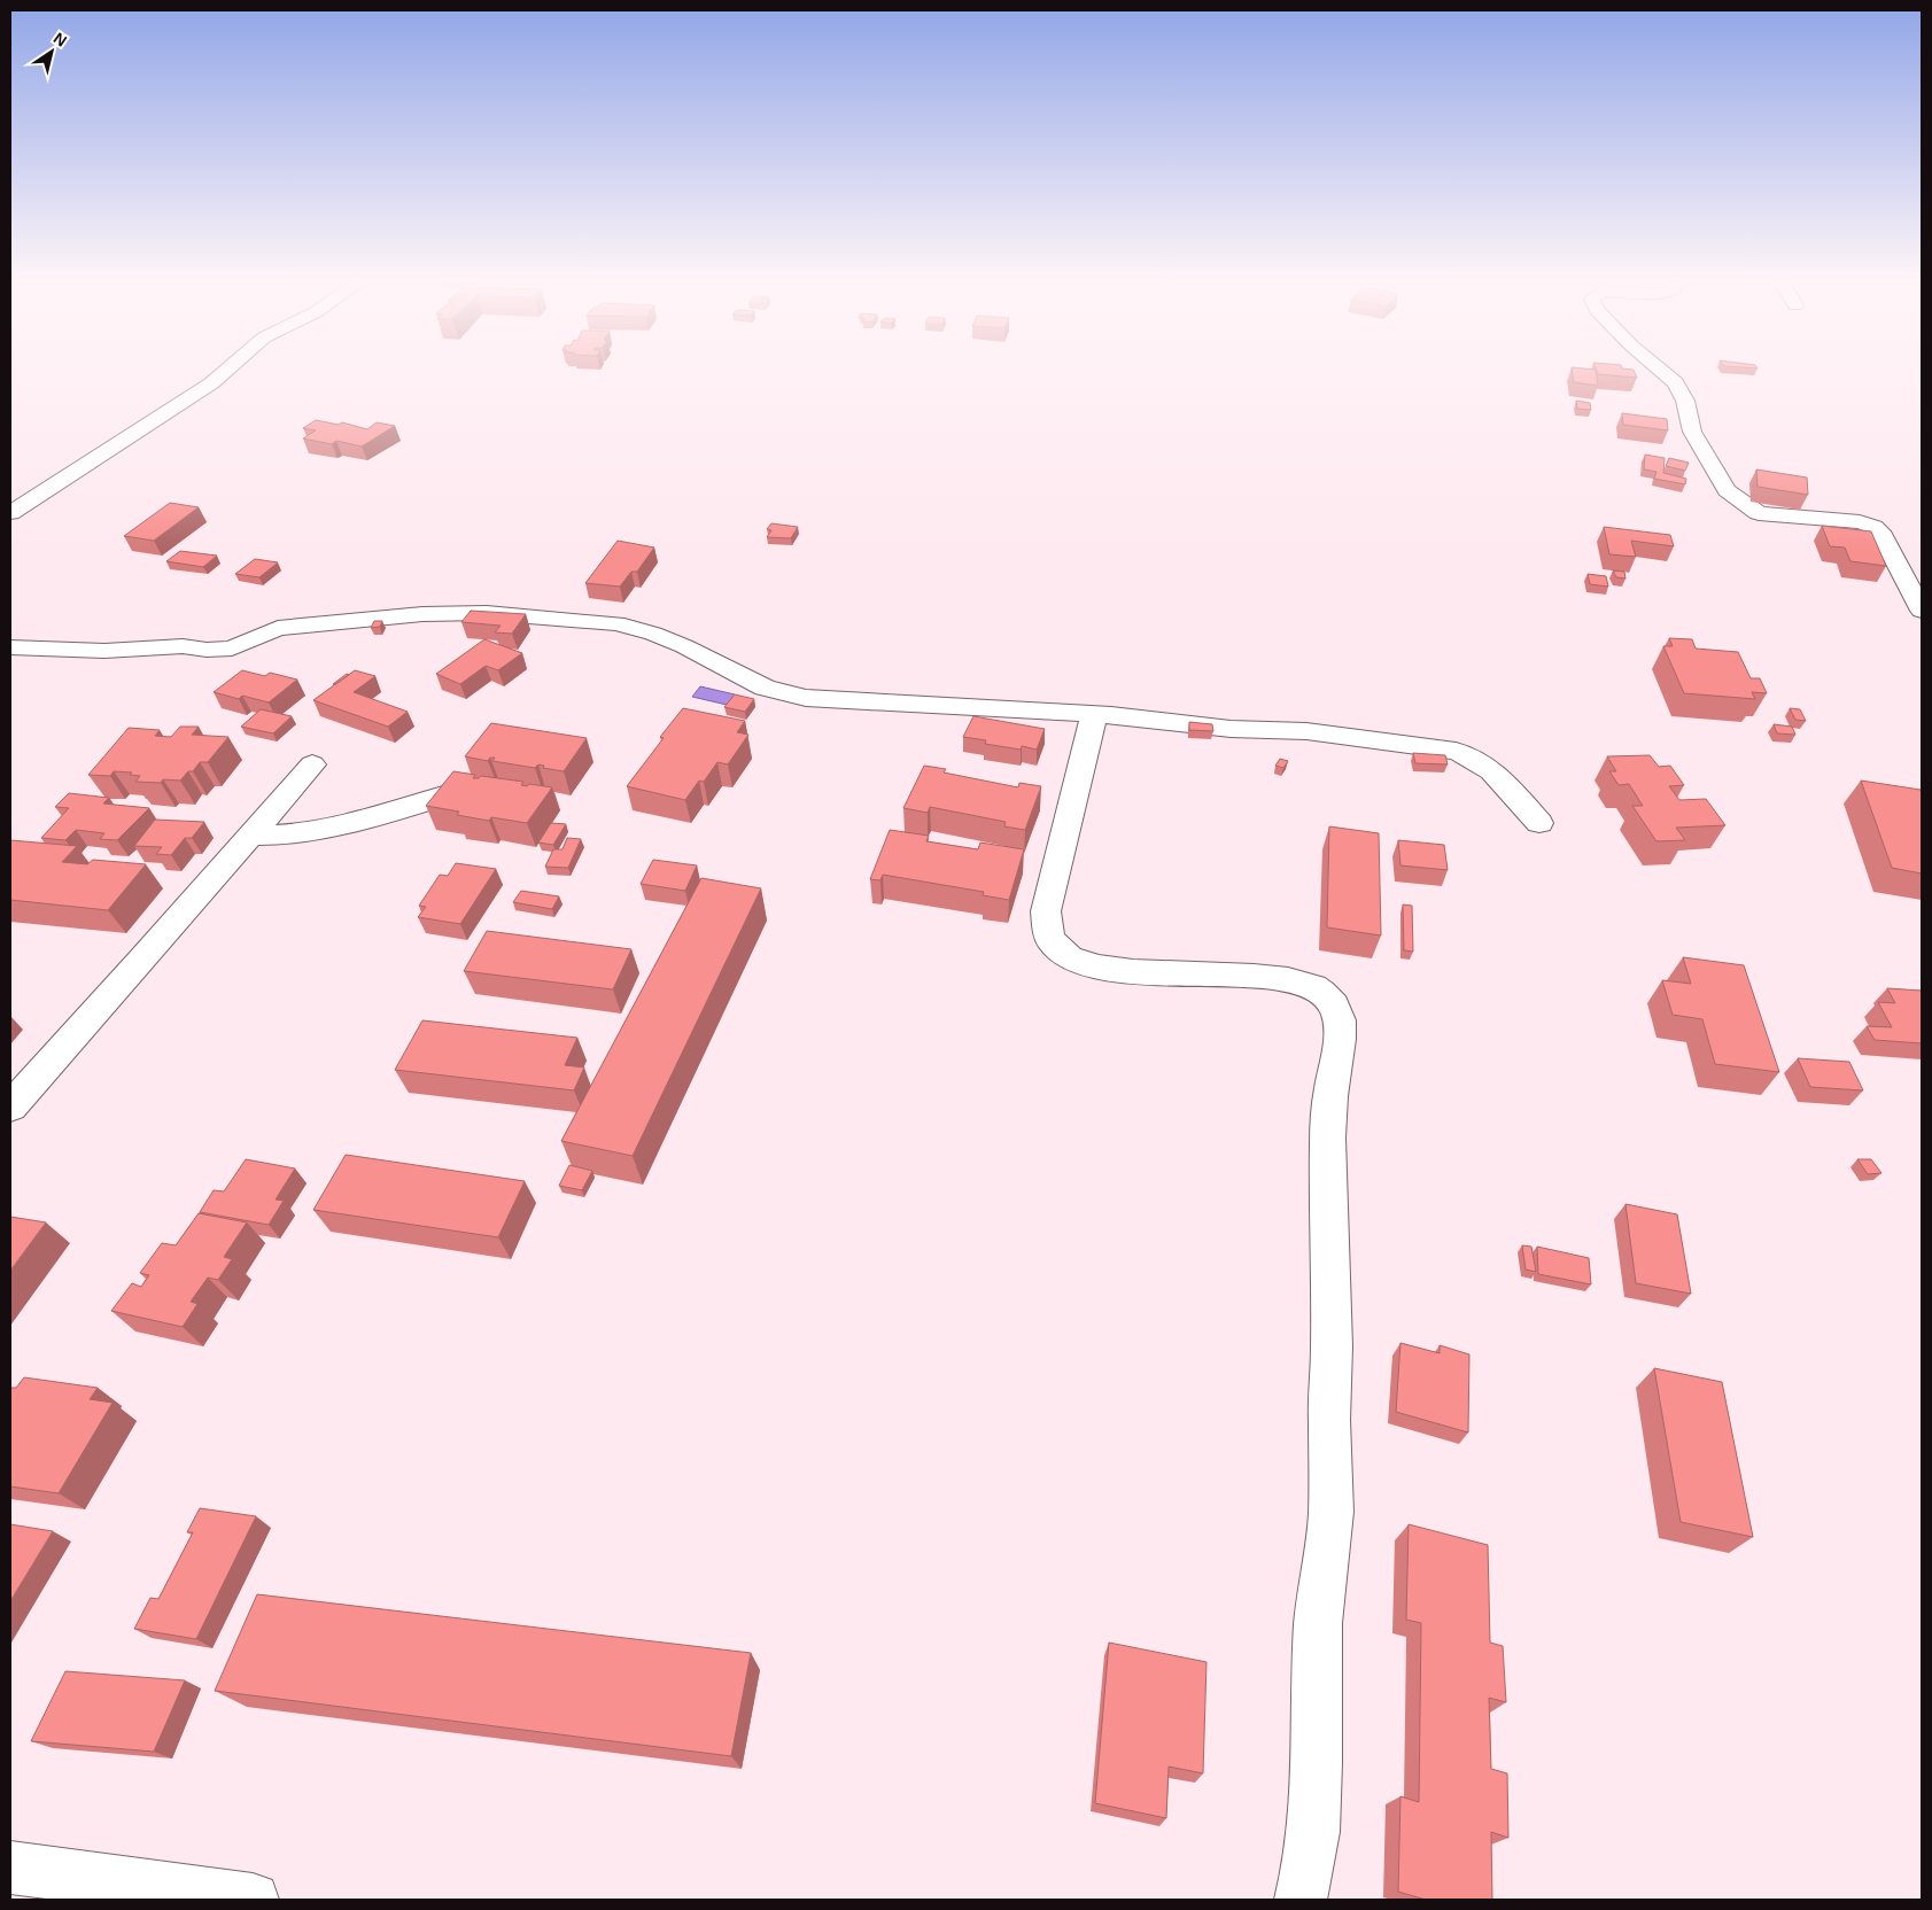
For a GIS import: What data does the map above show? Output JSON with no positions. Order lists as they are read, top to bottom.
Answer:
{
  "north": "top right"
}
